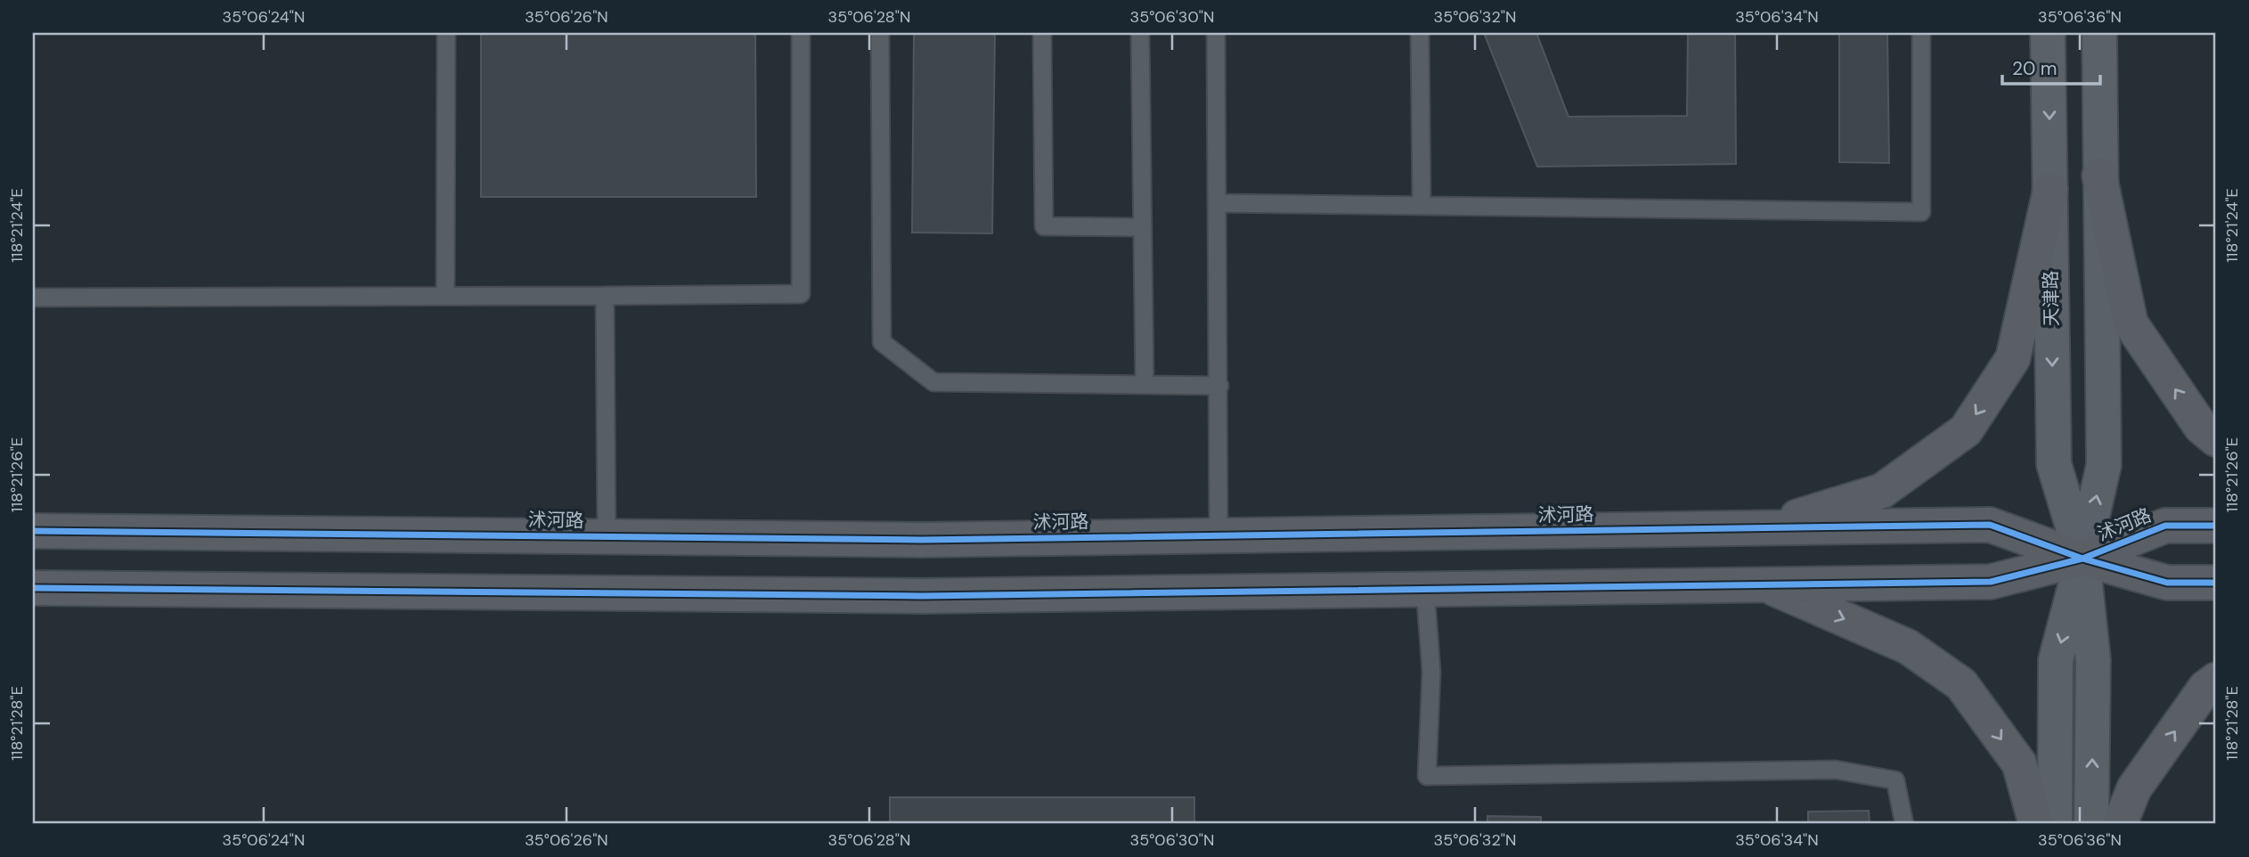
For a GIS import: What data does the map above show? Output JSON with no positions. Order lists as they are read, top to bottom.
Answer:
{
  "streets": {
    "main road": ["天津路", "沭河路"]
  },
  "crossings": [
    ["天津路", "沭河路"]
  ],
  "scale_bar": "20 m",
  "coordinates": [
    "35°06'24\"N",
    "35°06'26\"N",
    "35°06'28\"N",
    "35°06'30\"N",
    "35°06'32\"N",
    "35°06'34\"N",
    "35°06'36\"N",
    "118°21'24\"E",
    "118°21'26\"E",
    "118°21'28\"E"
  ]
}
